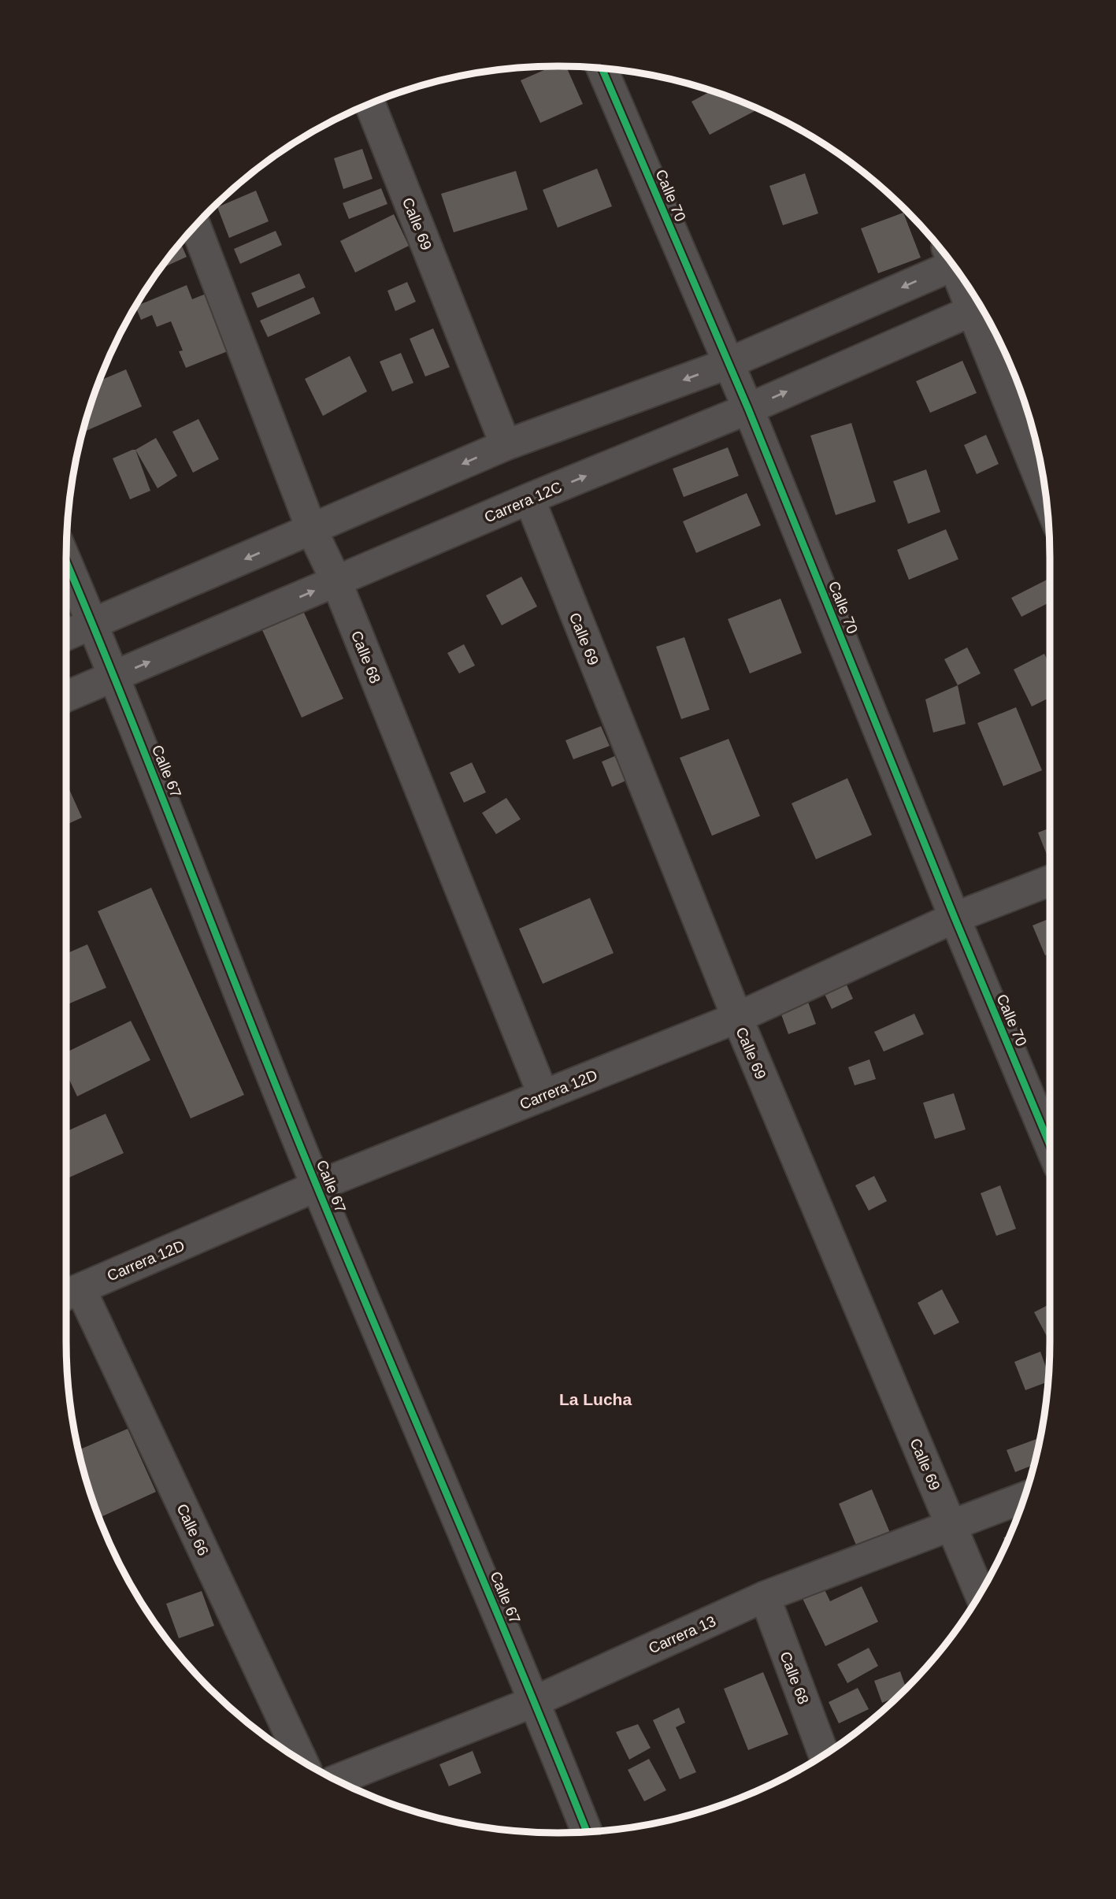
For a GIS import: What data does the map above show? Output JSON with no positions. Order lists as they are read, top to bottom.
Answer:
{
  "streets": {
    "street": [
      "Calle 70",
      "Calle 69",
      "Carrera 12C",
      "Calle 68",
      "Calle 67",
      "Carrera 12D",
      "Calle 66",
      "Carrera 13"
    ]
  },
  "crossings": [
    ["Calle 70", "Carrera 12C"],
    ["Calle 70", "Carrera 12D"],
    ["Calle 69", "Carrera 12C"],
    ["Calle 69", "Carrera 12D"],
    ["Calle 69", "Carrera 13"],
    ["Carrera 12C", "Calle 68"],
    ["Carrera 12C", "Calle 67"],
    ["Calle 68", "Carrera 12D"],
    ["Calle 68", "Carrera 13"],
    ["Calle 67", "Carrera 12D"],
    ["Calle 67", "Carrera 13"],
    ["Carrera 12D", "Calle 66"]
  ],
  "districts": ["La Lucha"]
}
